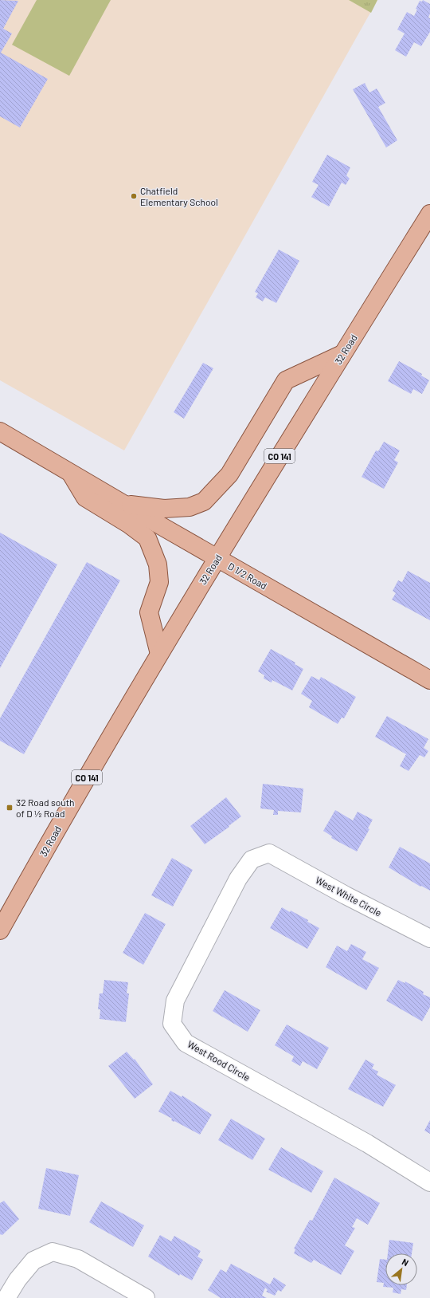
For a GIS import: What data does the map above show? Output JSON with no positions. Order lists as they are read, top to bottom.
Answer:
{
  "streets": {
    "main road": ["32 Road", "CO 141", "D 1/2 Road"],
    "street": ["West White Circle", "West Rood Circle"]
  },
  "crossings": [
    ["32 Road", "D 1/2 Road"],
    ["West White Circle", "West Rood Circle"]
  ],
  "places": {
    "other": ["Chatfield Elementary School"],
    "transit": ["32 Road south of D ½ Road"]
  },
  "north": "top right"
}
